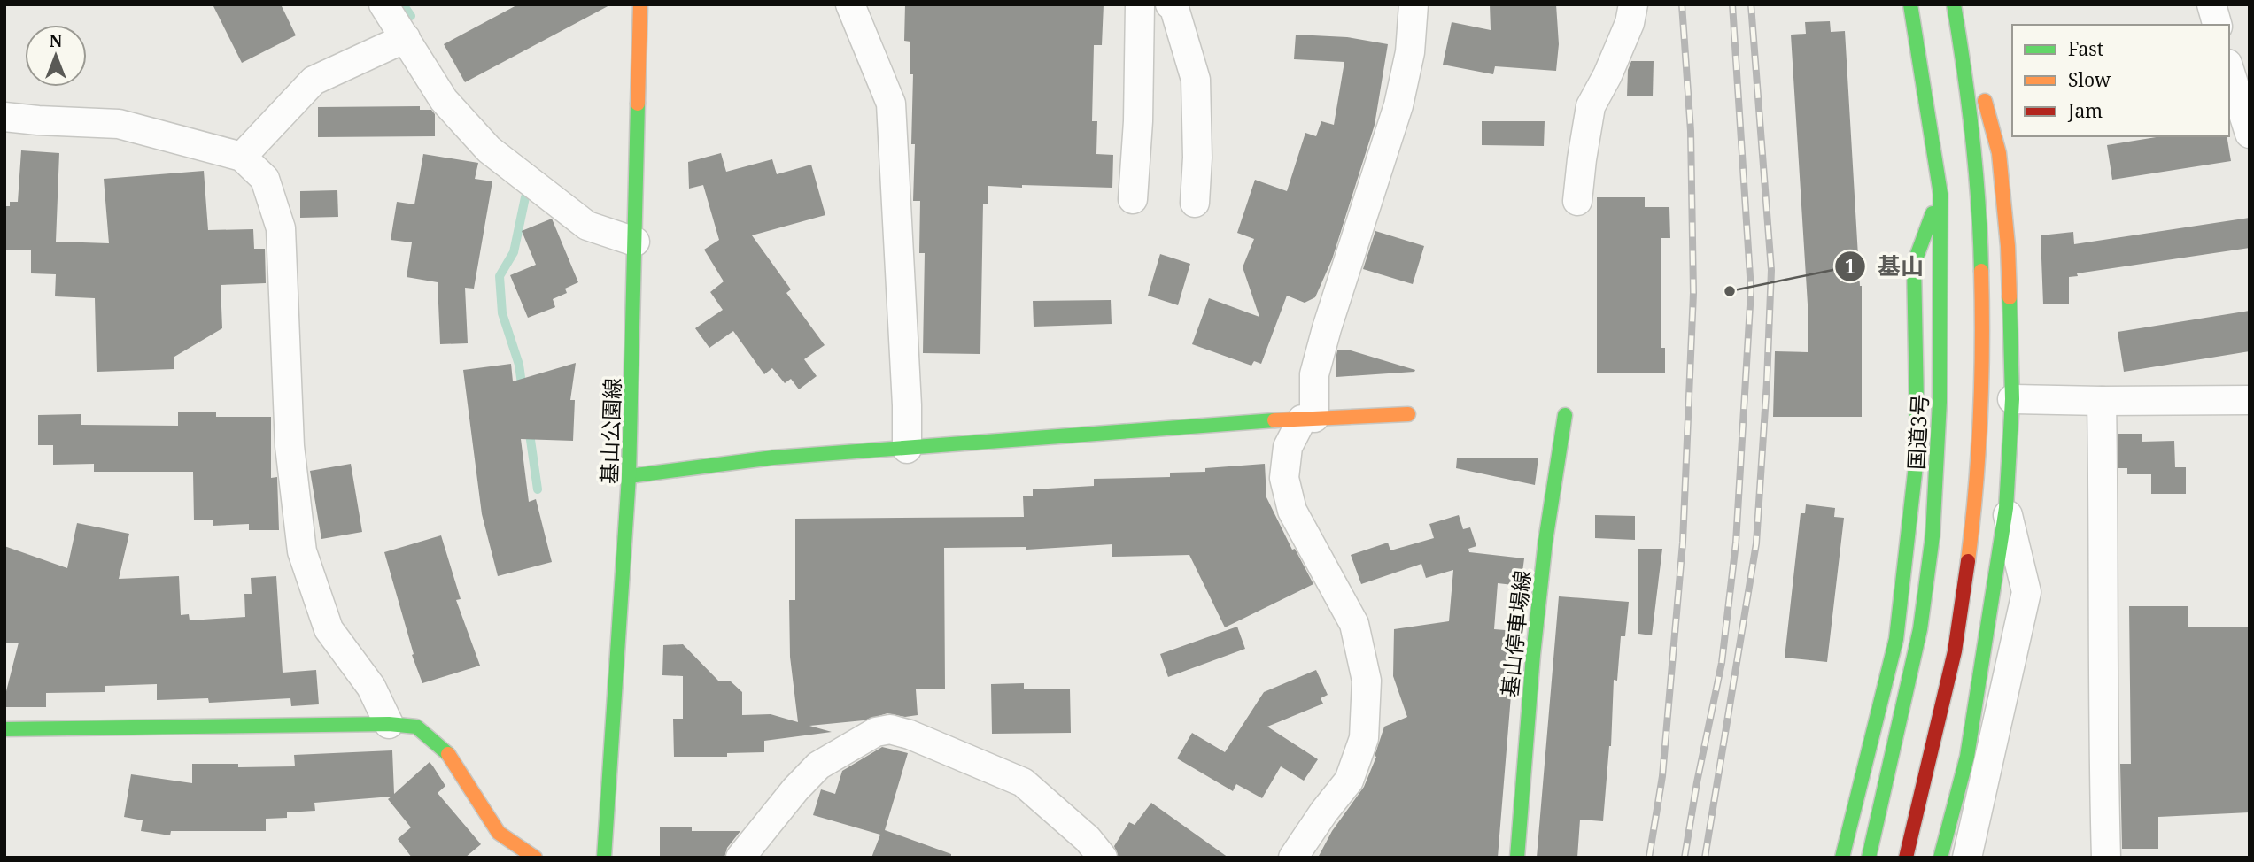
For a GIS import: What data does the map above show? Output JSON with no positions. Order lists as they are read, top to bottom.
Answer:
{
  "streets": {
    "main road": ["基山公園線", "国道3号", "基山停車場線"]
  },
  "places": ["基山"],
  "legend": ["Fast", "Slow", "Jam"],
  "north": "top"
}
